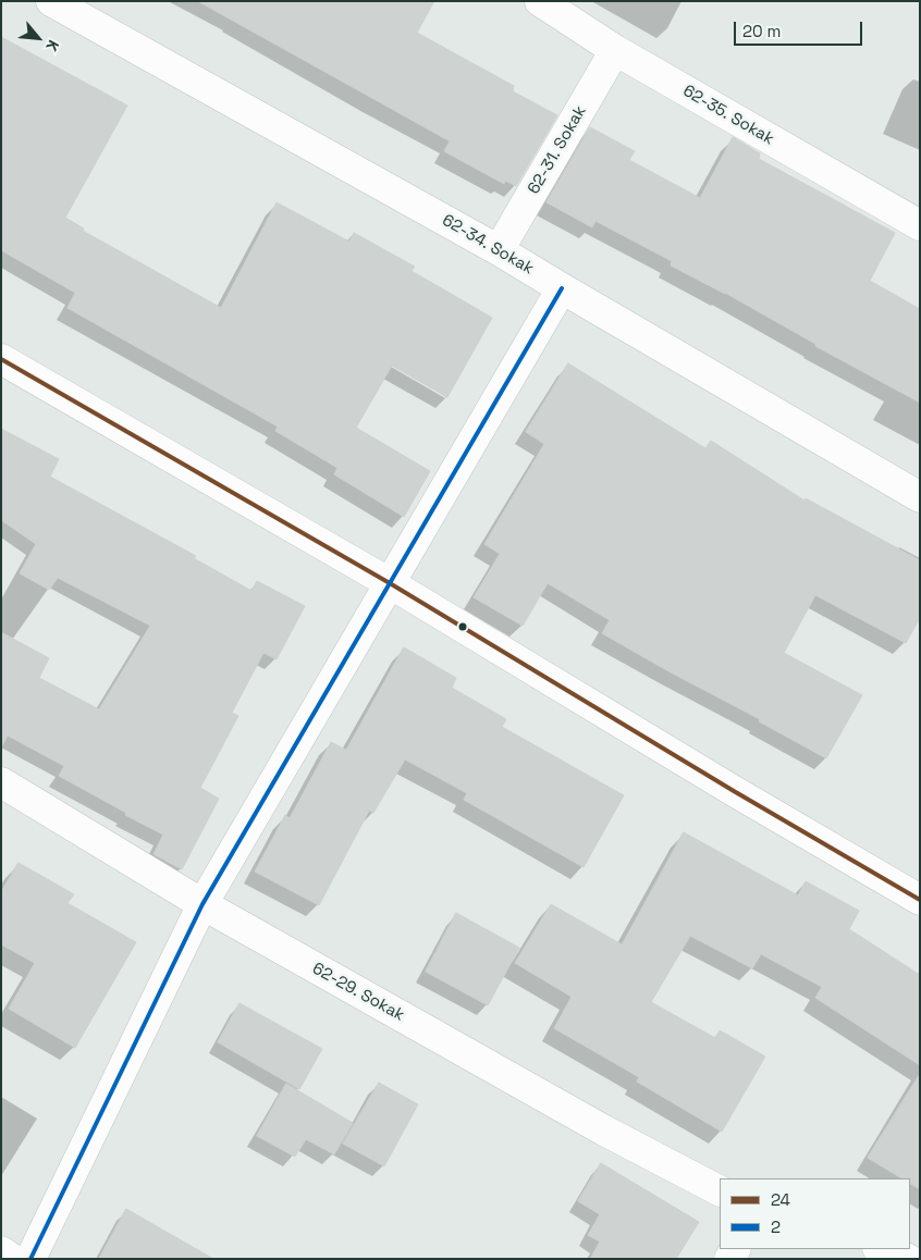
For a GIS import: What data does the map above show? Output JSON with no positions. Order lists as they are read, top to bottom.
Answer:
{
  "streets": {
    "street": [
      "62-35. Sokak",
      "62-31. Sokak",
      "62-34. Sokak",
      "62-29. Sokak"
    ]
  },
  "crossings": [
    ["62-35. Sokak", "62-31. Sokak"],
    ["62-31. Sokak", "62-34. Sokak"]
  ],
  "lines": ["transit line 2", "transit line 24"],
  "legend": ["24", "2"],
  "scale_bar": "20 m",
  "north": "bottom right"
}
